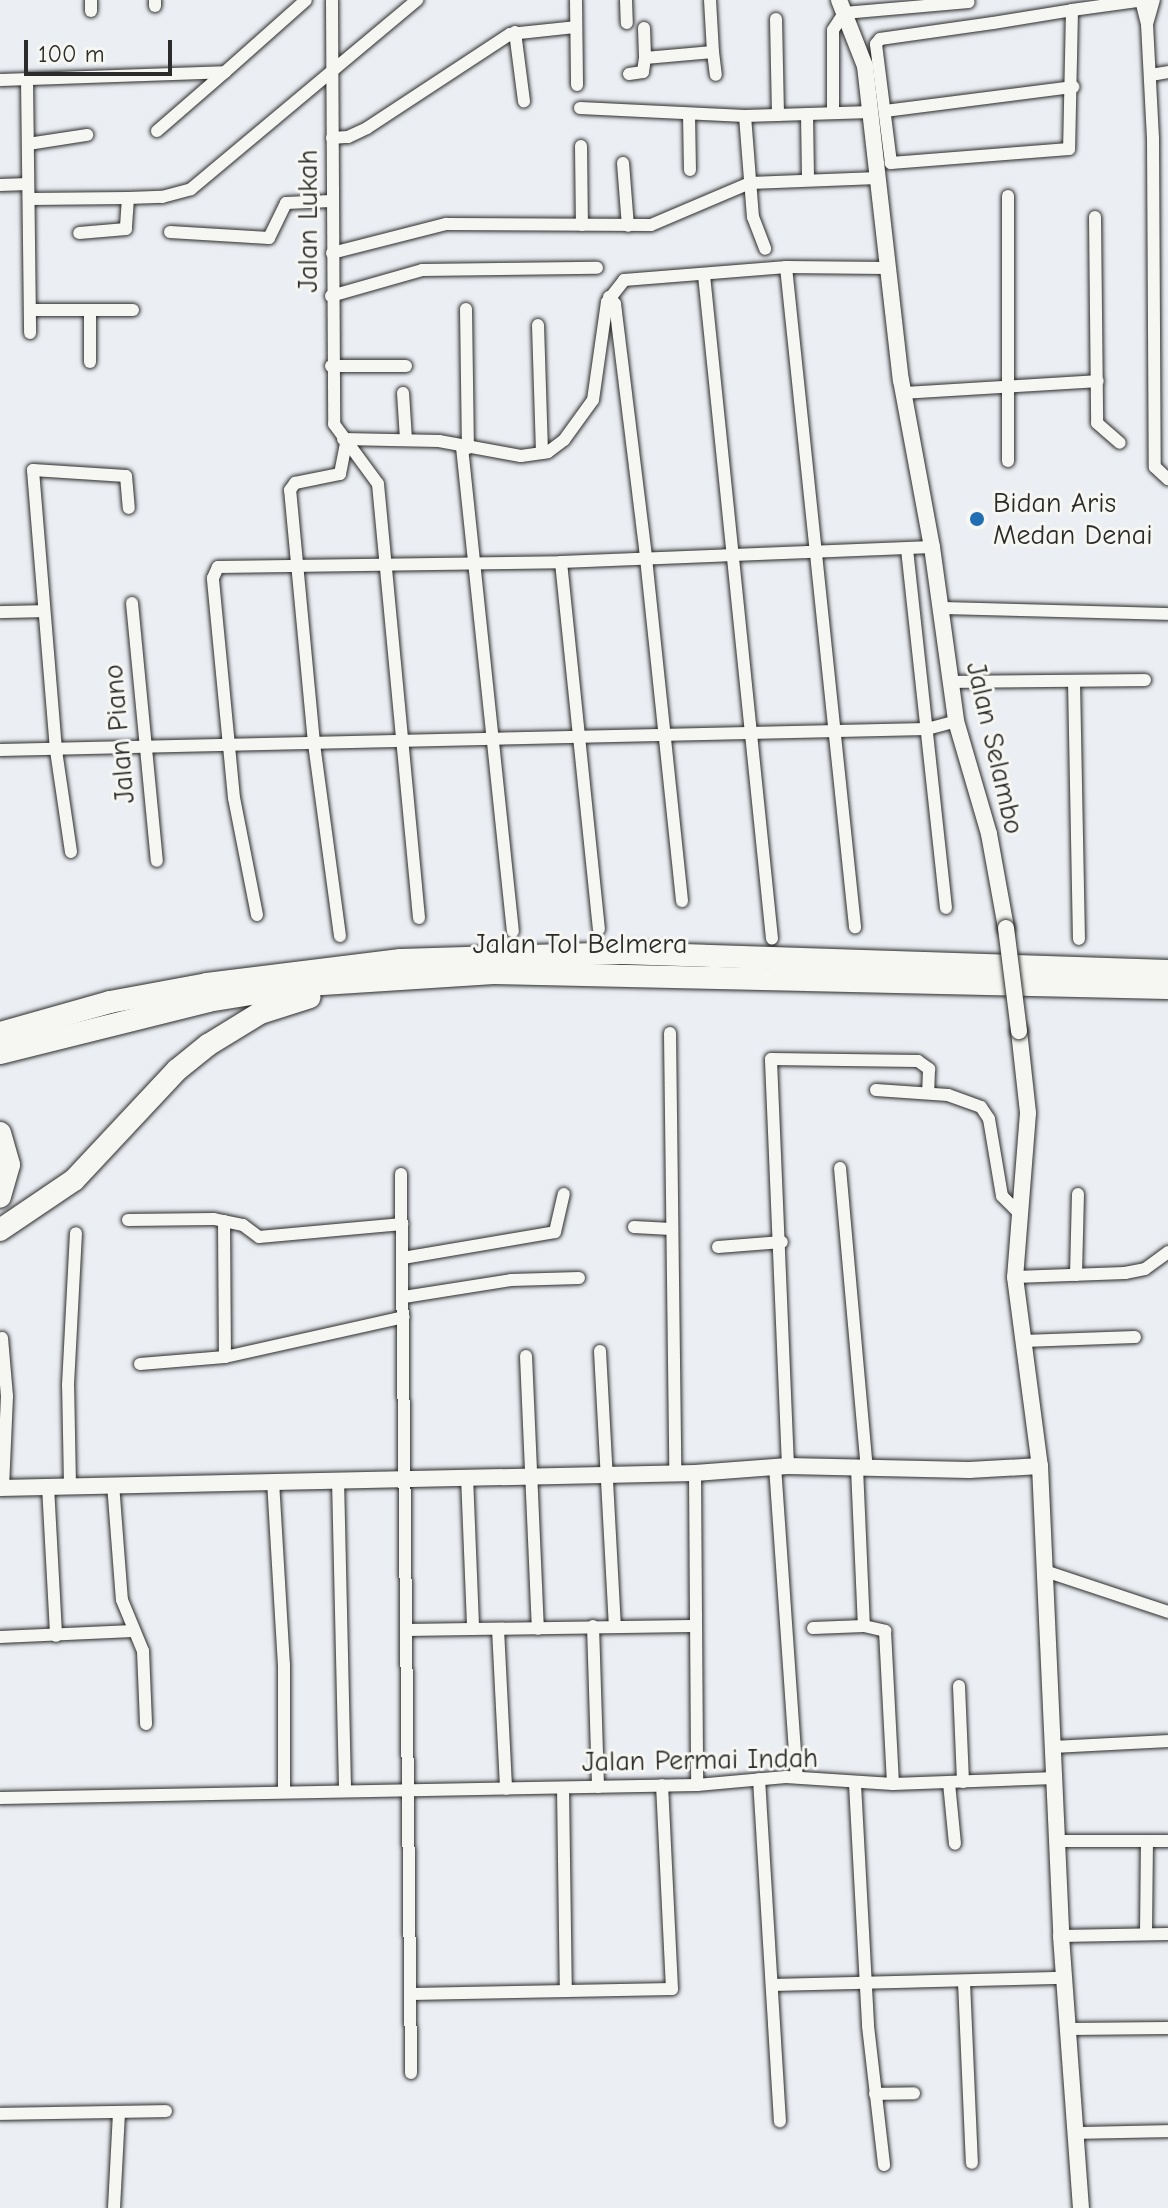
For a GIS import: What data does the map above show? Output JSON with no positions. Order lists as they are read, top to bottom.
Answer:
{
  "streets": {
    "highway": ["Jalan Tol Belmera"],
    "street": [
      "Jalan Lukah",
      "Jalan Piano",
      "Jalan Selambo",
      "Jalan Permai Indah"
    ]
  },
  "crossings": [
    ["Jalan Selambo", "Jalan Permai Indah"]
  ],
  "places": ["Bidan Aris Medan Denai"],
  "scale_bar": "100 m"
}
